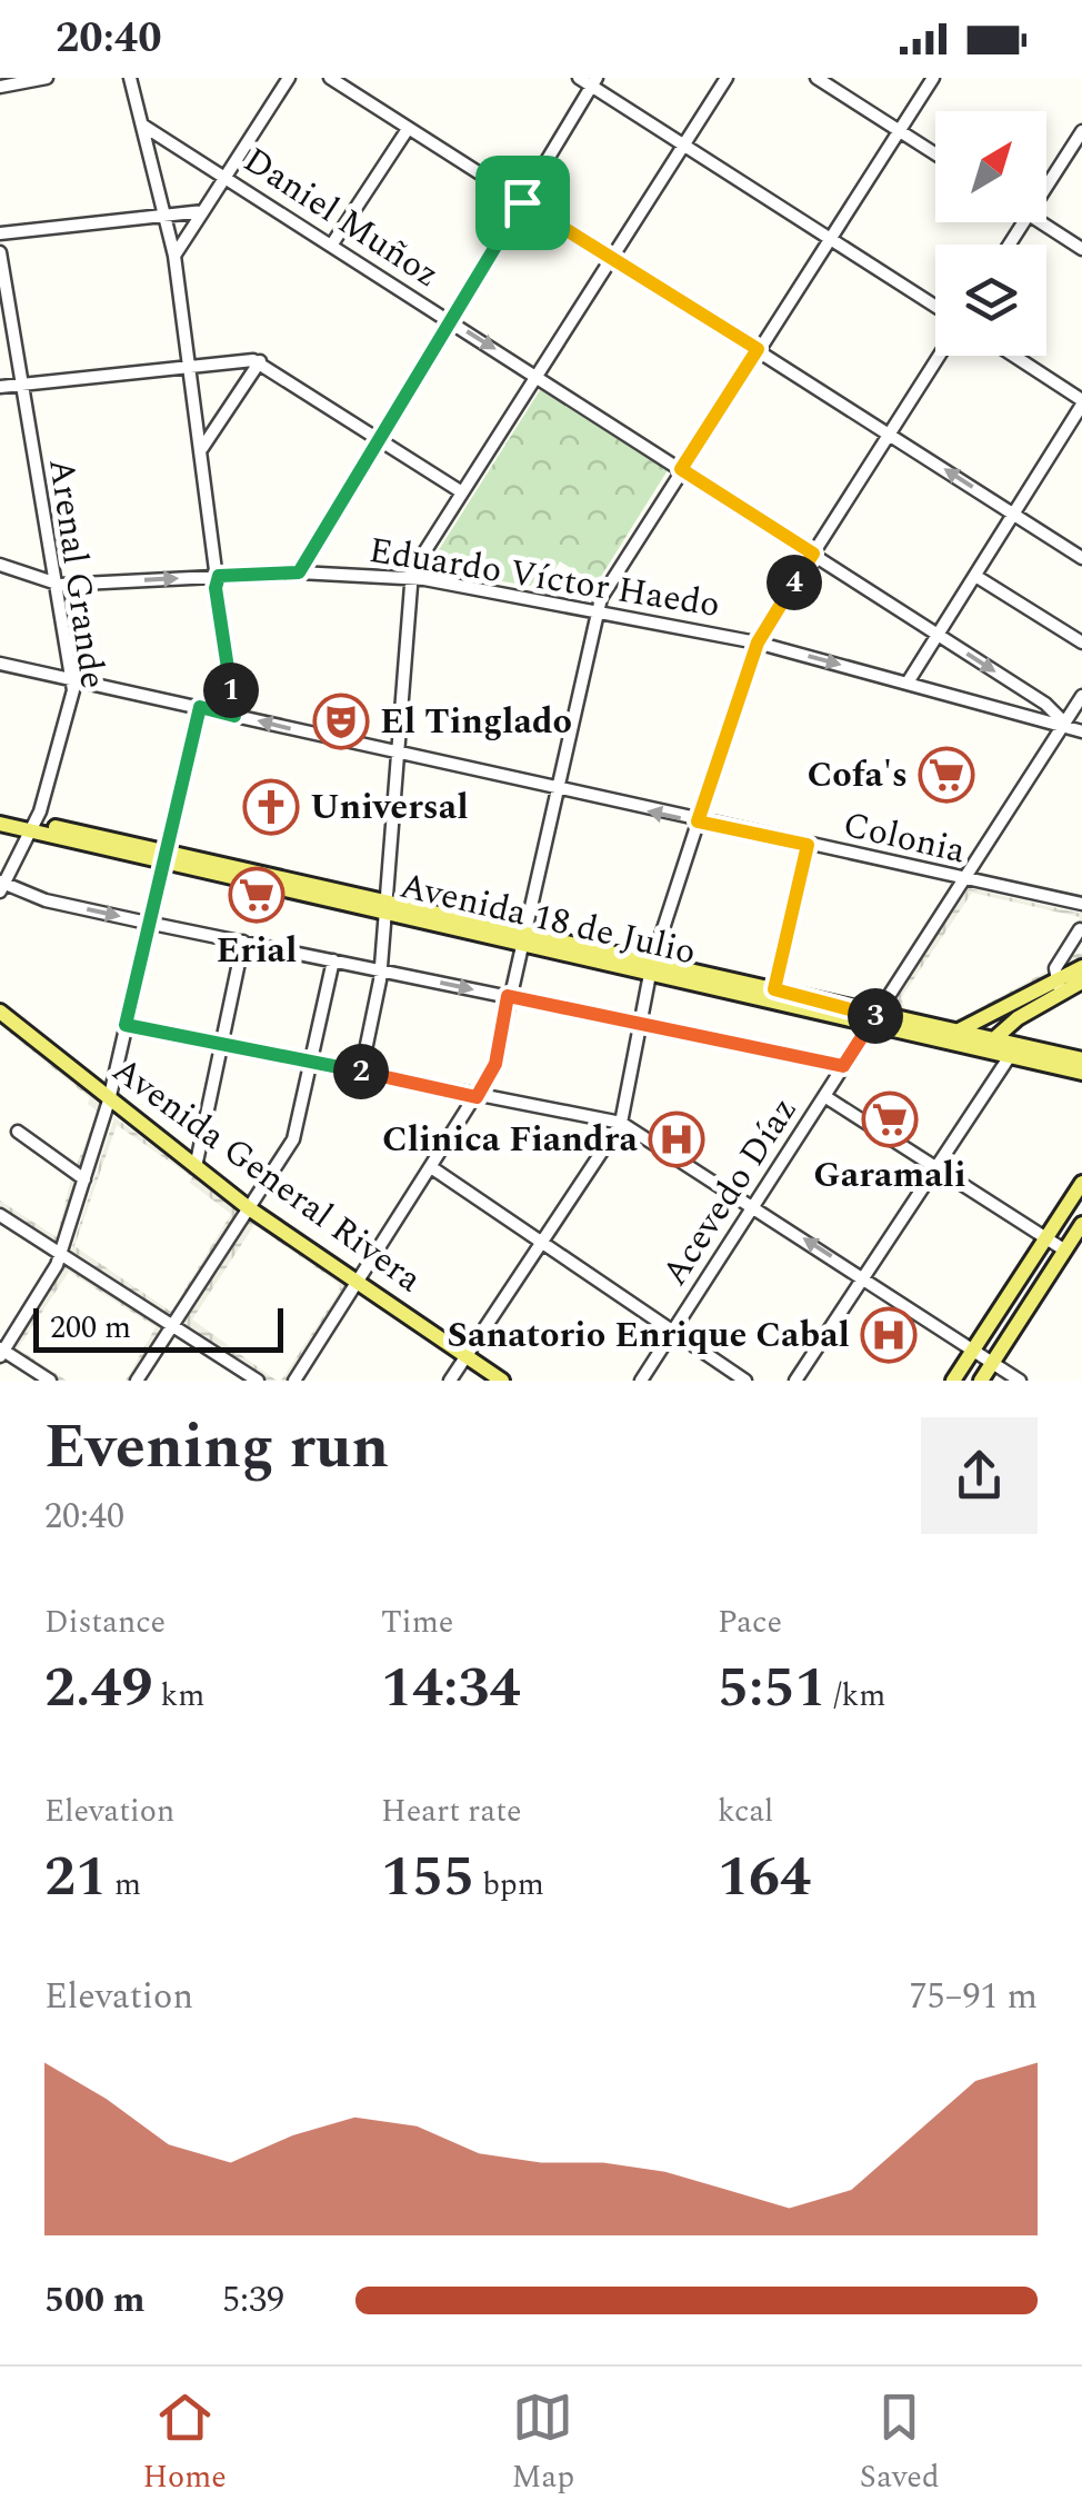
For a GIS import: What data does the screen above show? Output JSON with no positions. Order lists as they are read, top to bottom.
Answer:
{
  "streets": {
    "main road": ["Avenida 18 de Julio", "Avenida General Rivera"],
    "street": [
      "Daniel Muñoz",
      "Arenal Grande",
      "Eduardo Víctor Haedo",
      "Colonia",
      "Acevedo Díaz"
    ]
  },
  "crossings": [
    ["Daniel Muñoz", "Eduardo Víctor Haedo"],
    ["Daniel Muñoz", "Acevedo Díaz"],
    ["Arenal Grande", "Eduardo Víctor Haedo"],
    ["Arenal Grande", "Colonia"],
    ["Arenal Grande", "Avenida 18 de Julio"],
    ["Eduardo Víctor Haedo", "Acevedo Díaz"],
    ["Colonia", "Acevedo Díaz"],
    ["Avenida 18 de Julio", "Acevedo Díaz"]
  ],
  "places": {
    "theatre": ["El Tinglado"],
    "supermarket": ["Cofa's", "Erial", "Garamali"],
    "church": ["Universal"],
    "hospital": ["Clinica Fiandra", "Sanatorio Enrique Cabal"]
  },
  "scale_bar": "200 m",
  "north": "top right",
  "page": {
    "status": "20:40",
    "pins": [
      "4",
      "1",
      "3",
      "2"
    ],
    "scale": "200 m",
    "heading": ["Evening run", "20:40"],
    "stats": [
      ["Distance", "2.49 km"],
      ["Time", "14:34"],
      ["Pace", "5:51 /km"],
      ["Elevation", "21 m"],
      ["Heart rate", "155 bpm"],
      ["kcal", "164"]
    ],
    "chart": ["Elevation", "75–91 m"],
    "list": [
      {
        "name": "500 m",
        "note": "5:39"
      }
    ],
    "tabs": ["Home", "Map", "Saved"]
  }
}
